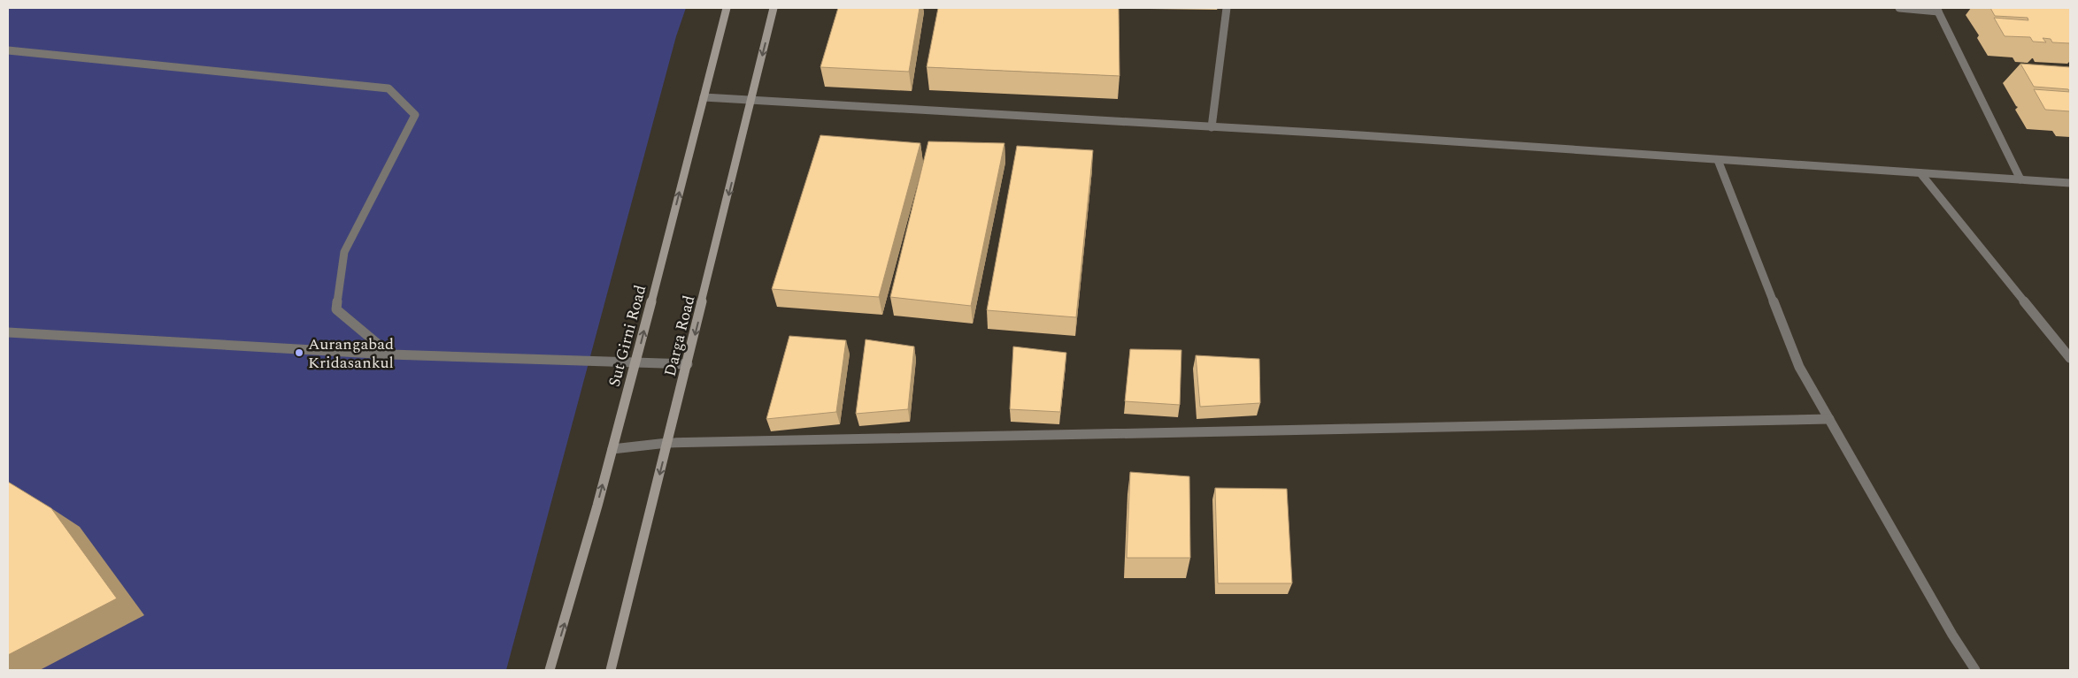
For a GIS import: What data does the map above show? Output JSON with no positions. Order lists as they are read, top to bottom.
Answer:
{
  "streets": {
    "main road": ["Sut Girni Road", "Darga Road"]
  },
  "one_way": ["Sut Girni Road", "Darga Road"],
  "places": ["Aurangabad Kridasankul"]
}
